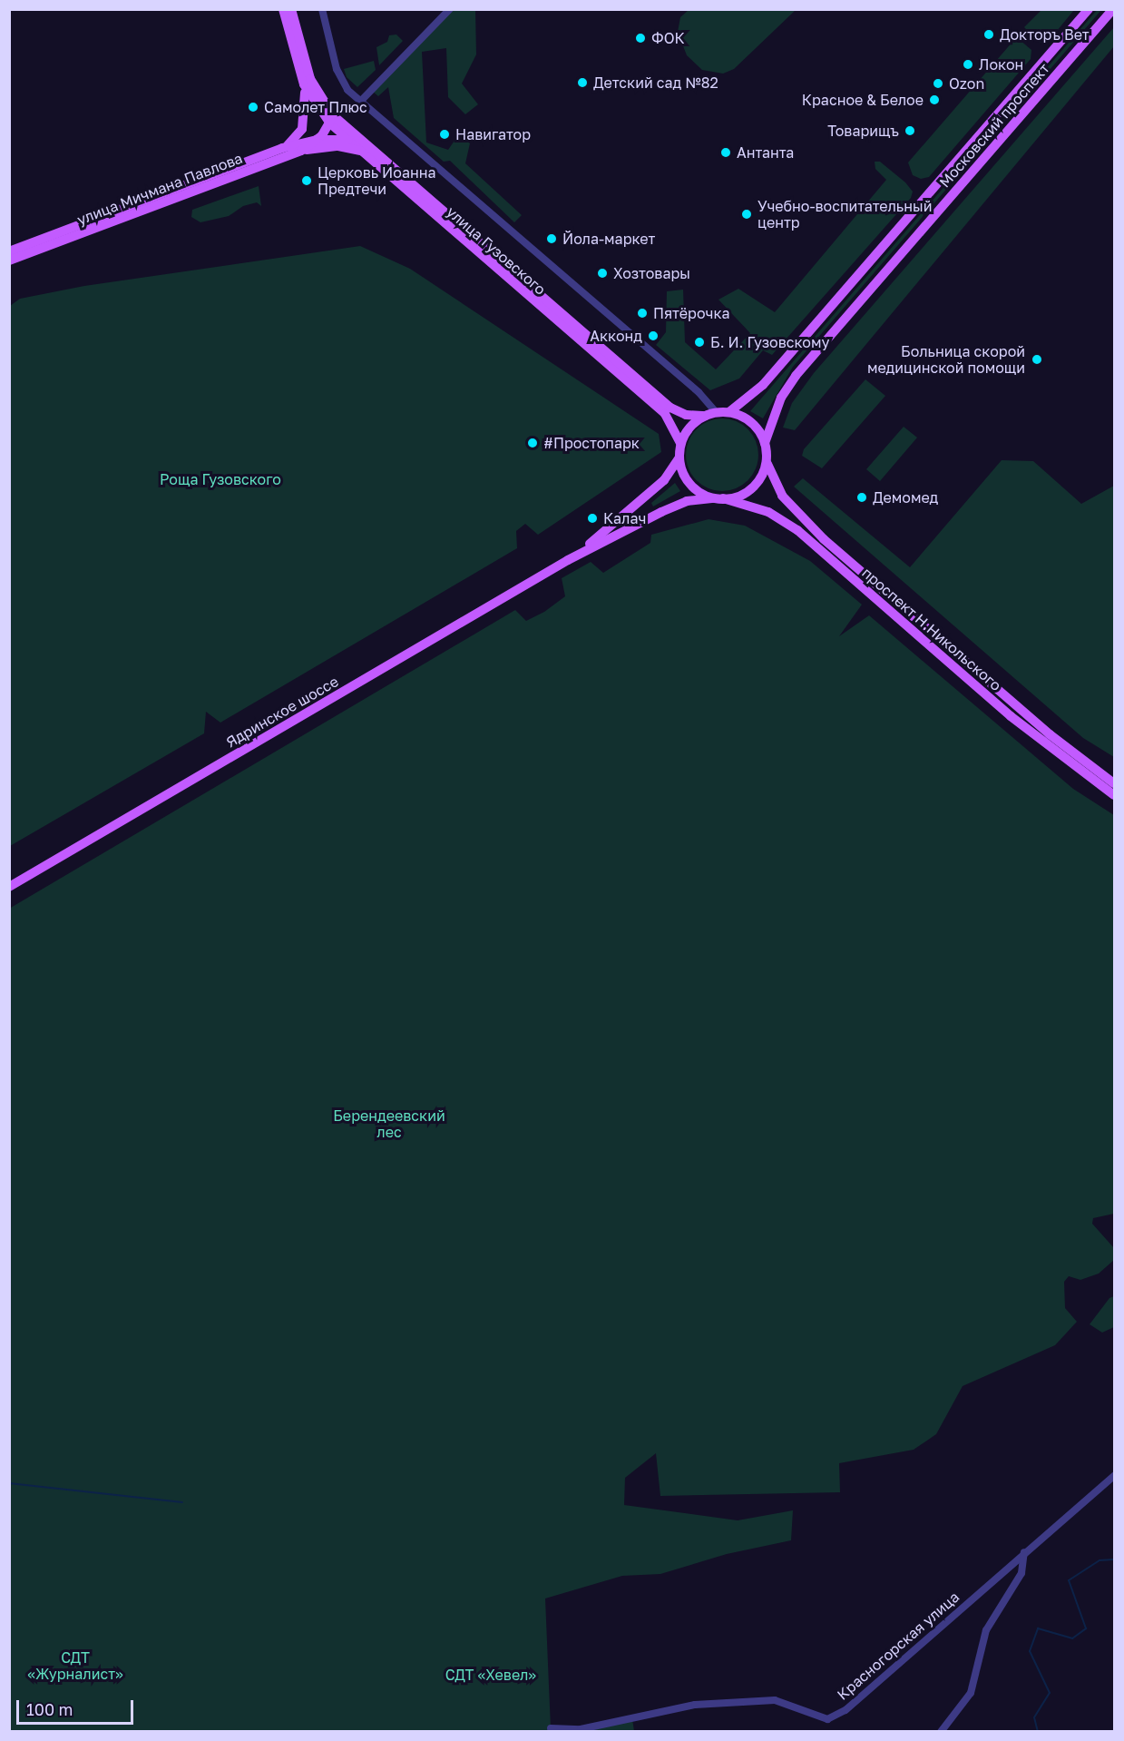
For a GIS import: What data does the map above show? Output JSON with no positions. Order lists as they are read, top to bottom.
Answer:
{
  "streets": {
    "main road": [
      "Московский проспект",
      "улица Мичмана Павлова",
      "улица Гузовского",
      "проспект Н.Никольского",
      "Ядринское шоссе"
    ],
    "street": ["Красногорская улица"]
  },
  "crossings": [
    ["Московский проспект", "улица Гузовского"],
    ["Московский проспект", "проспект Н.Никольского"],
    ["Московский проспект", "Ядринское шоссе"],
    ["улица Мичмана Павлова", "улица Гузовского"],
    ["улица Гузовского", "проспект Н.Никольского"],
    ["улица Гузовского", "Ядринское шоссе"],
    ["проспект Н.Никольского", "Ядринское шоссе"]
  ],
  "parks": [
    "Роща Гузовского",
    "Берендеевский лес",
    "СДТ «Журналист»",
    "СДТ «Хевел»"
  ],
  "places": [
    "Докторъ Вет",
    "ФОК",
    "Локон",
    "Детский сад №82",
    "Ozon",
    "Красное & Белое",
    "Самолет Плюс",
    "Товарищъ",
    "Навигатор",
    "Антанта",
    "Церковь Иоанна Предтечи",
    "Учебно-воспитательный центр",
    "Йола-маркет",
    "Хозтовары",
    "Пятёрочка",
    "Акконд",
    "Б. И. Гузовскому",
    "Больница скорой медицинской помощи",
    "#Простопарк",
    "Демомед",
    "Калач"
  ],
  "scale_bar": "100 m"
}
